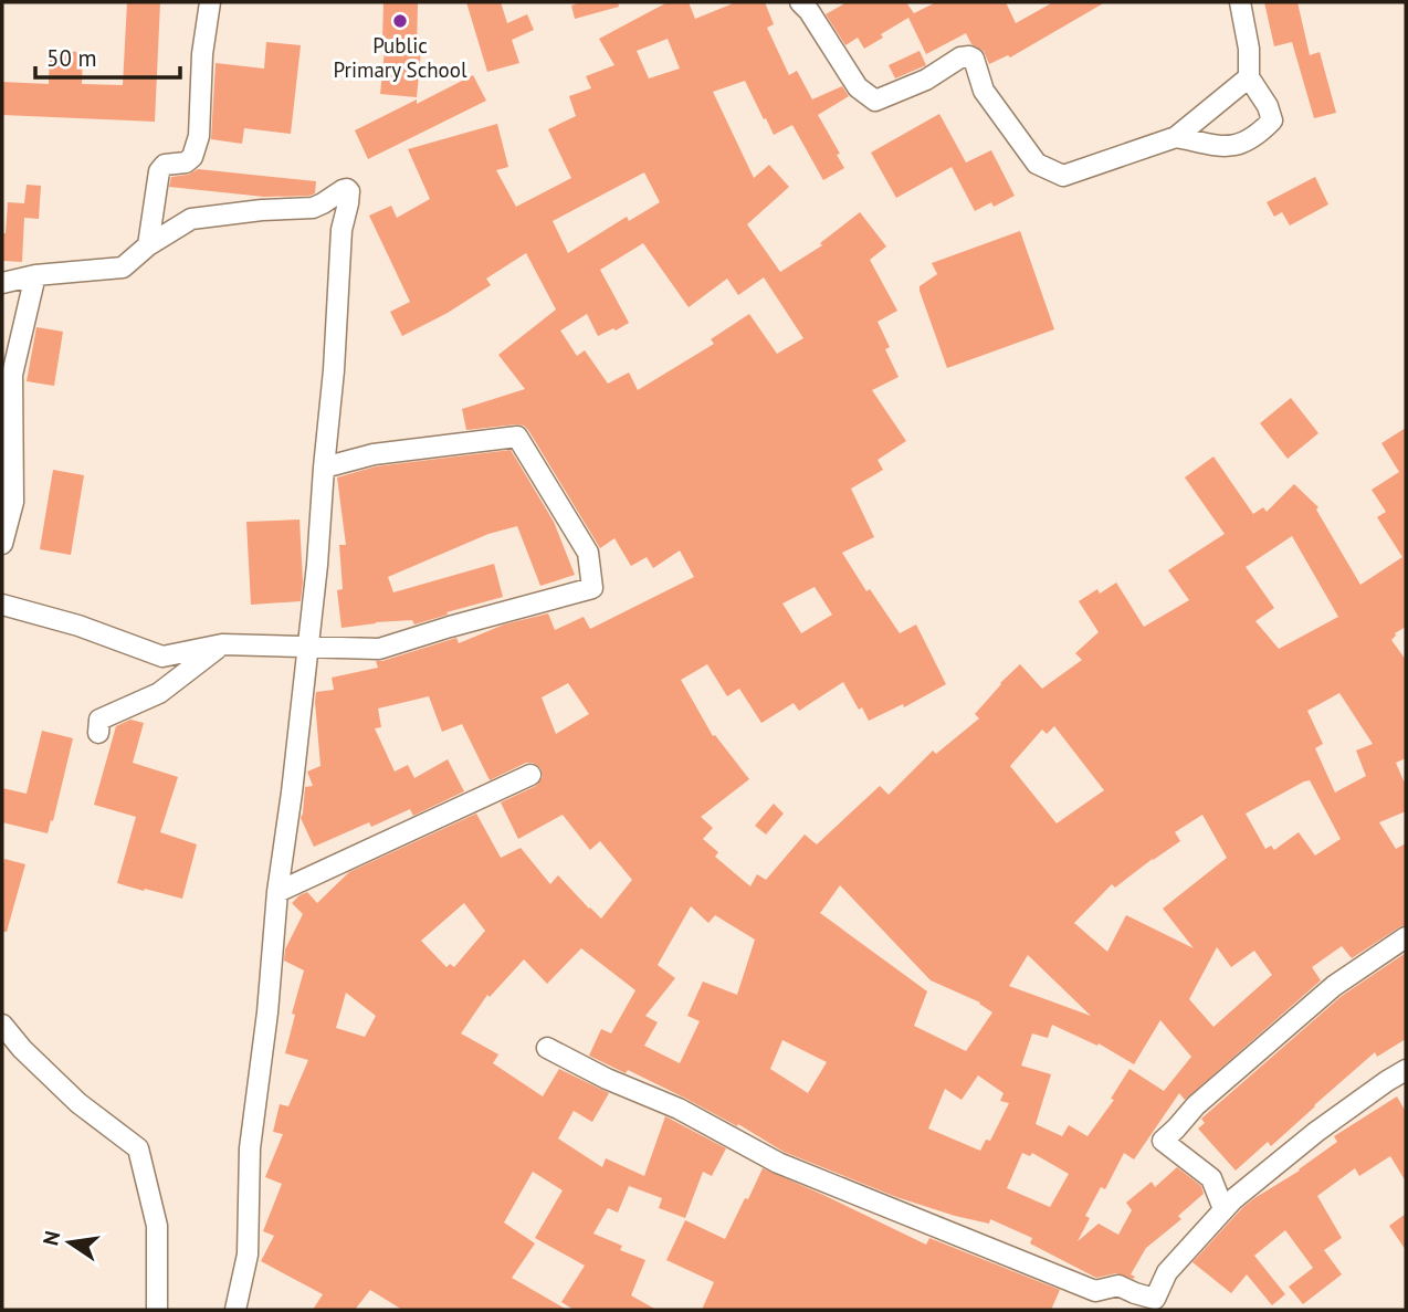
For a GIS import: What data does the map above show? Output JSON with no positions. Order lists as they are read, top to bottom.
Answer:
{
  "places": ["Public Primary School"],
  "scale_bar": "50 m",
  "north": "left"
}
